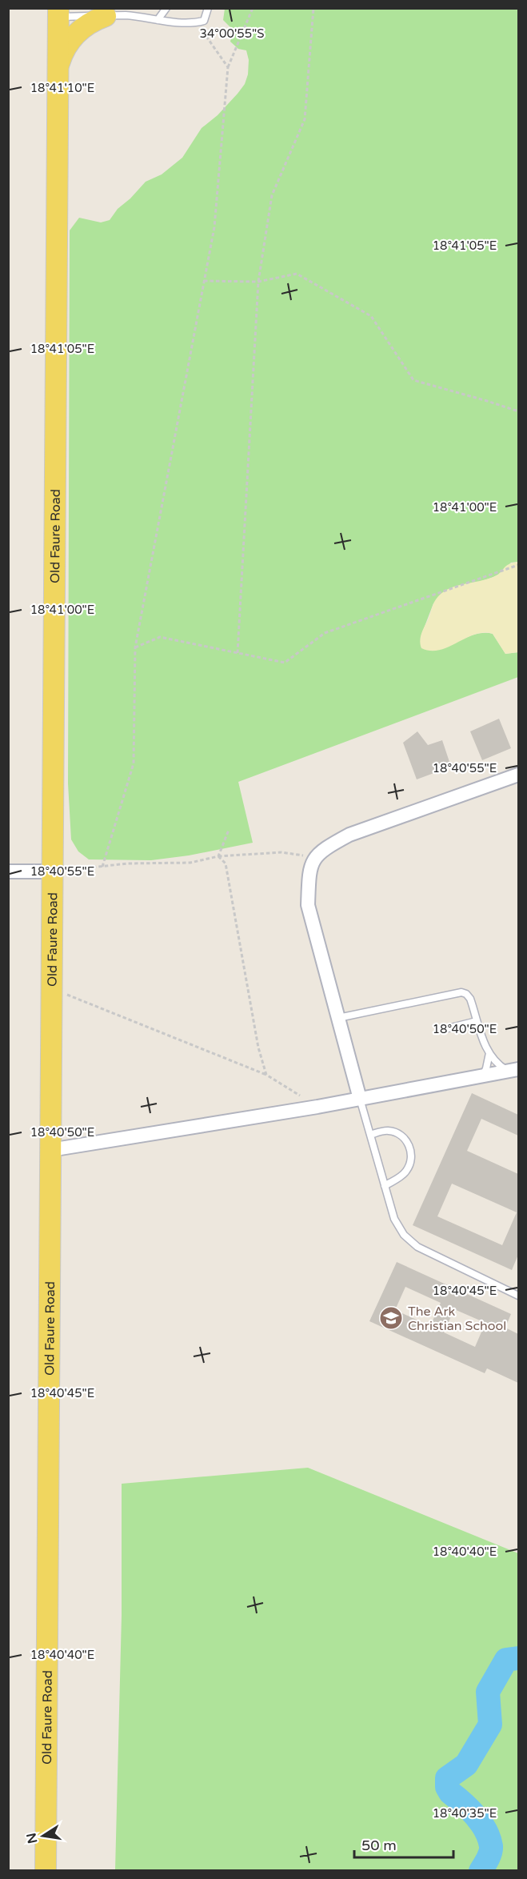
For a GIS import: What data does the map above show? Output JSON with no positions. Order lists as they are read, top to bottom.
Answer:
{
  "streets": {
    "main road": ["Old Faure Road"]
  },
  "places": {
    "school or university": ["The Ark Christian School"]
  },
  "scale_bar": "50 m",
  "north": "left",
  "coordinates": [
    "34°00'55\"S",
    "18°41'10\"E",
    "18°41'05\"E",
    "18°41'00\"E",
    "18°40'55\"E",
    "18°40'50\"E",
    "18°40'45\"E",
    "18°40'40\"E",
    "18°40'35\"E"
  ]
}
